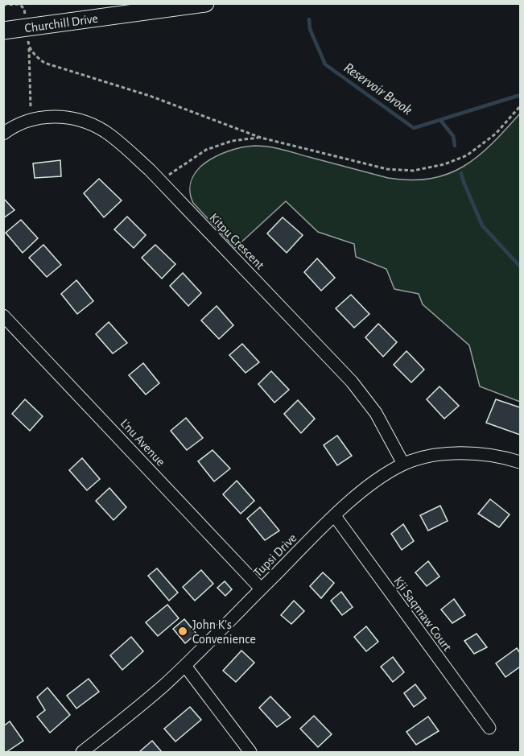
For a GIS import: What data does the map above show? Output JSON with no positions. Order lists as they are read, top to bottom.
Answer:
{
  "streets": {
    "main road": ["Churchill Drive"],
    "street": [
      "Kitpu Crescent",
      "L'nu Avenue",
      "Tupsi Drive",
      "Kji Saqmaw Court"
    ]
  },
  "crossings": [
    ["Kitpu Crescent", "Tupsi Drive"],
    ["L'nu Avenue", "Tupsi Drive"],
    ["Tupsi Drive", "Kji Saqmaw Court"]
  ],
  "water": ["Reservoir Brook"],
  "places": ["John K's Convenience"]
}
